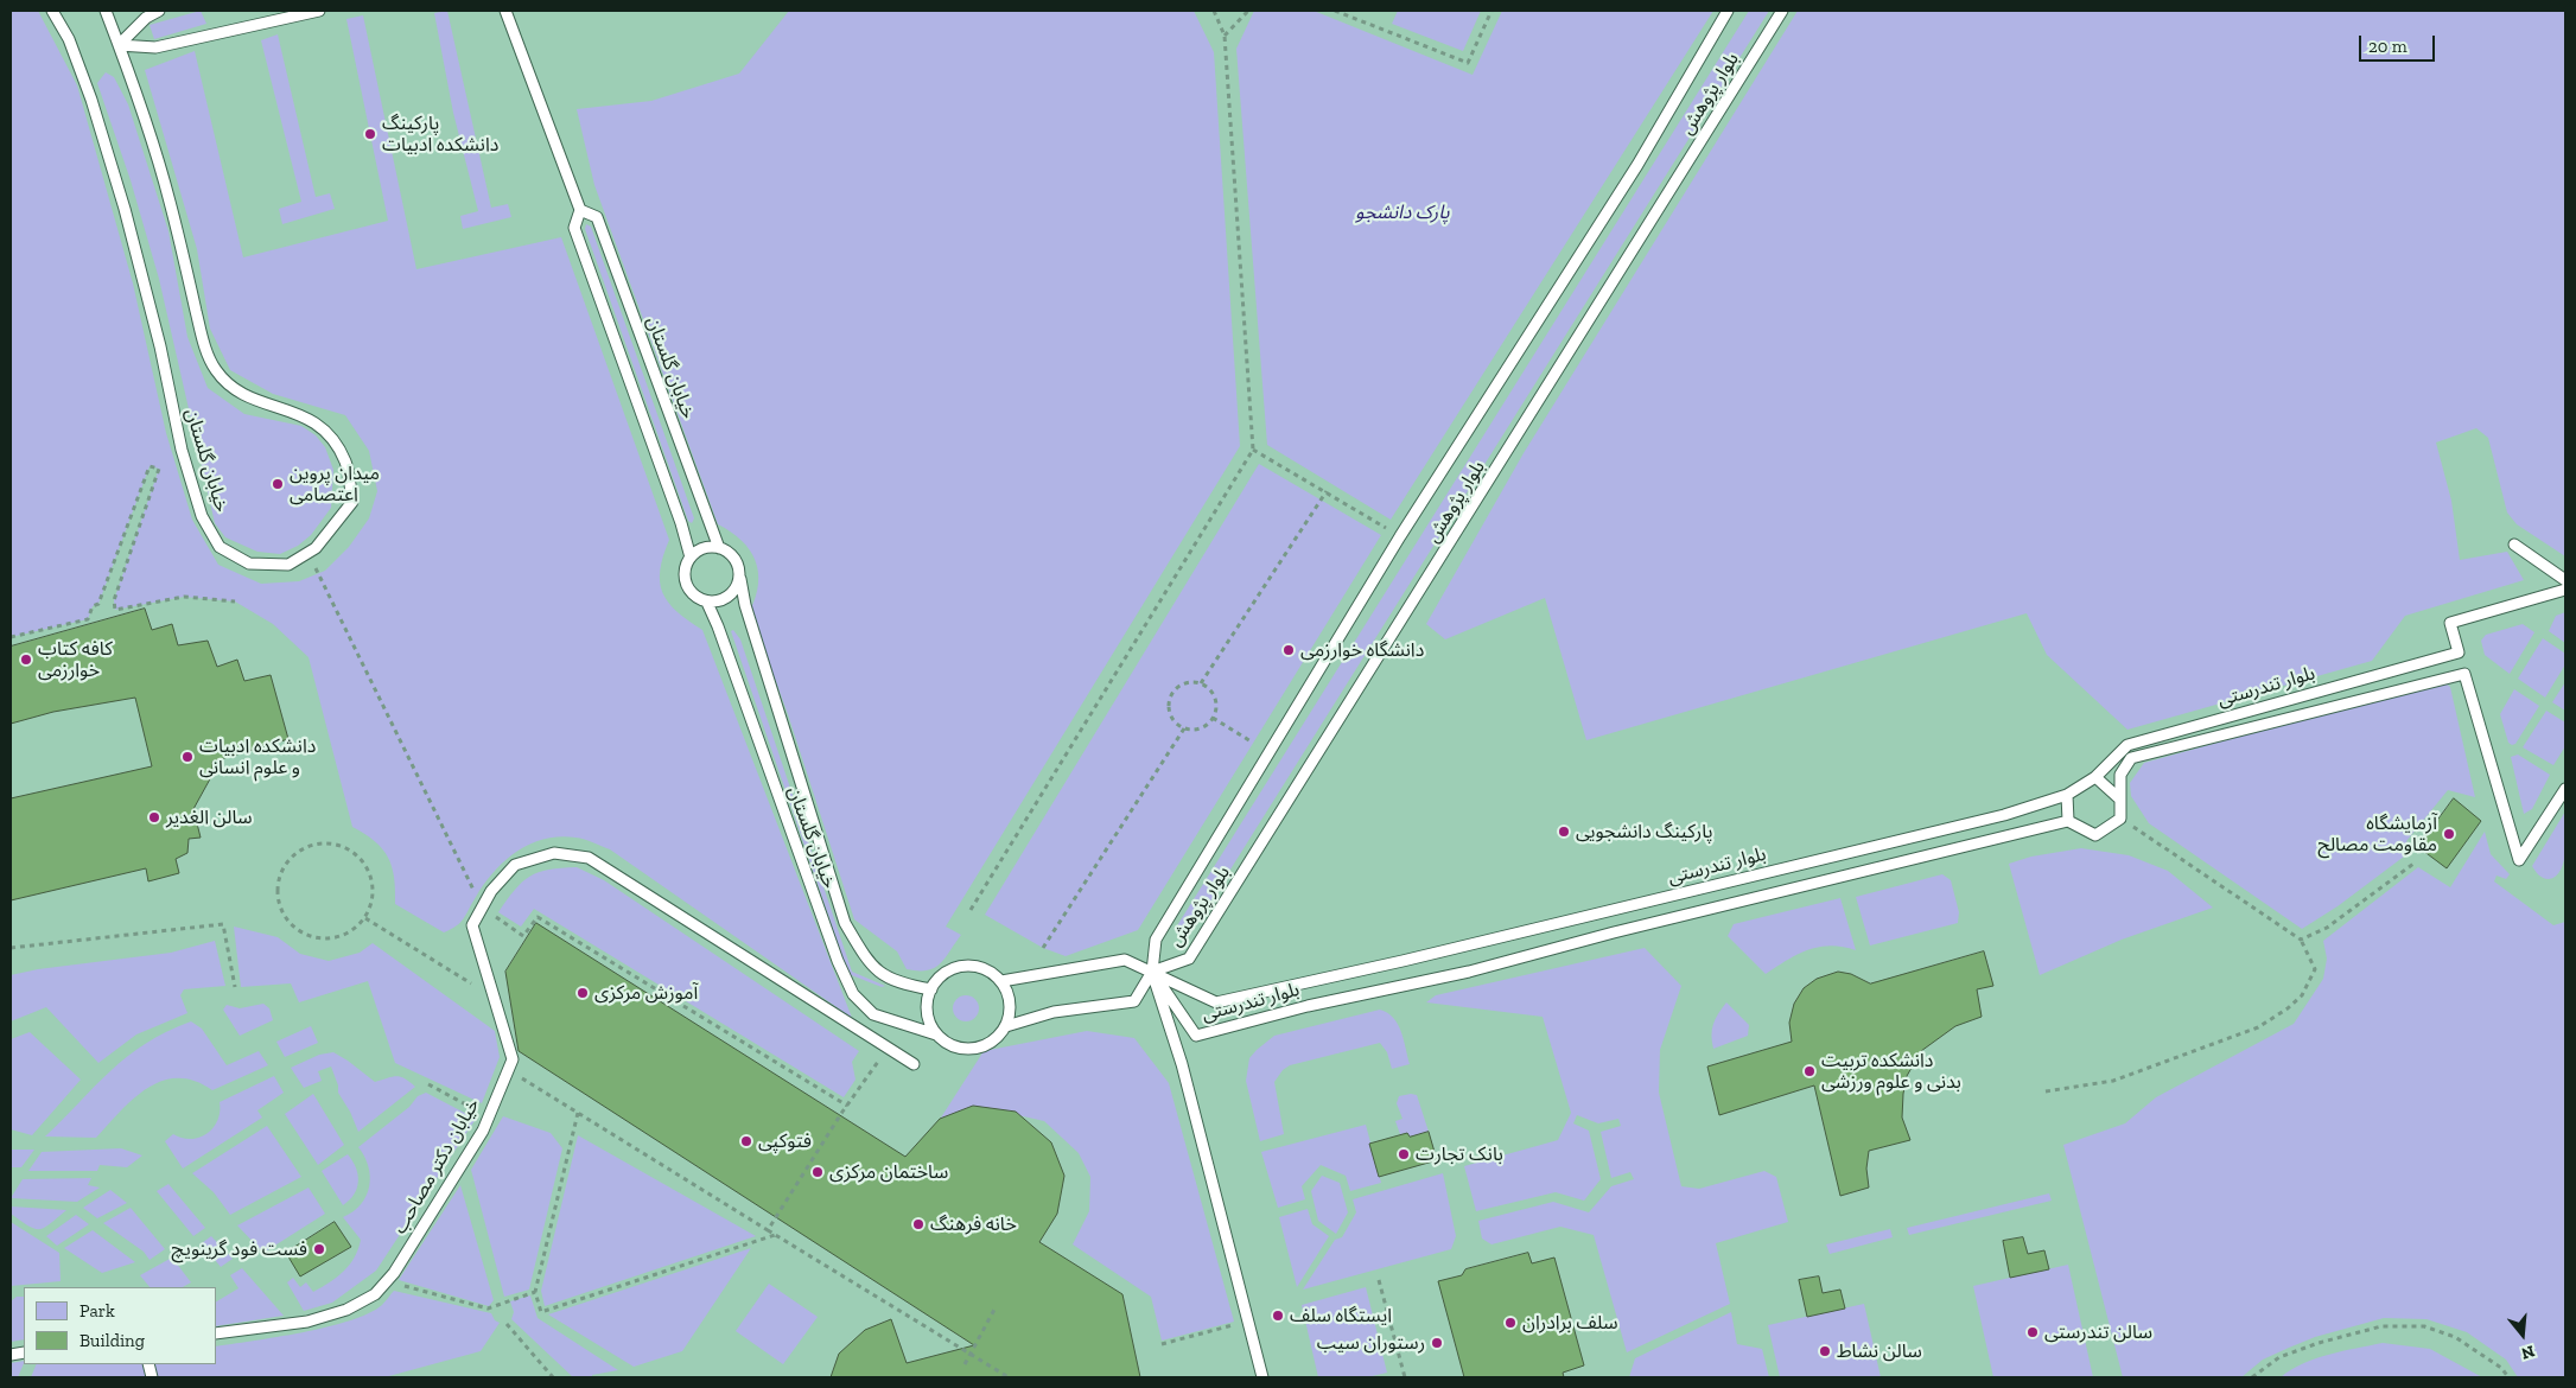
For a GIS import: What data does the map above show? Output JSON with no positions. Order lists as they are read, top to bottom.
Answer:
{
  "streets": {
    "lane": [
      "بلوار پژوهش",
      "خیابان گلستان",
      "بلوار تندرستی",
      "خیابان دکتر مصاحب"
    ]
  },
  "crossings": [
    ["بلوار پژوهش", "بلوار تندرستی"]
  ],
  "parks": ["پارک دانشجو"],
  "places": [
    "پارکینگ دانشکده ادبیات",
    "میدان پروین اعتصامی",
    "دانشگاه خوارزمی",
    "کافه کتاب خوارزمی",
    "دانشکده ادبیات و علوم انسانی",
    "سالن الغدیر",
    "پارکینگ دانشجویی",
    "آزمایشگاه مقاومت مصالح",
    "آموزش مرکزی",
    "دانشکده تربیت بدنی و علوم ورزشی",
    "فتوکپی",
    "بانک تجارت",
    "ساختمان مرکزی",
    "خانه فرهنگ",
    "فست فود گرینویچ",
    "ایستگاه سلف",
    "سلف برادران",
    "سالن تندرستی",
    "رستوران سیب",
    "سالن نشاط"
  ],
  "legend": ["Park", "Building"],
  "scale_bar": "20 m",
  "north": "bottom"
}
